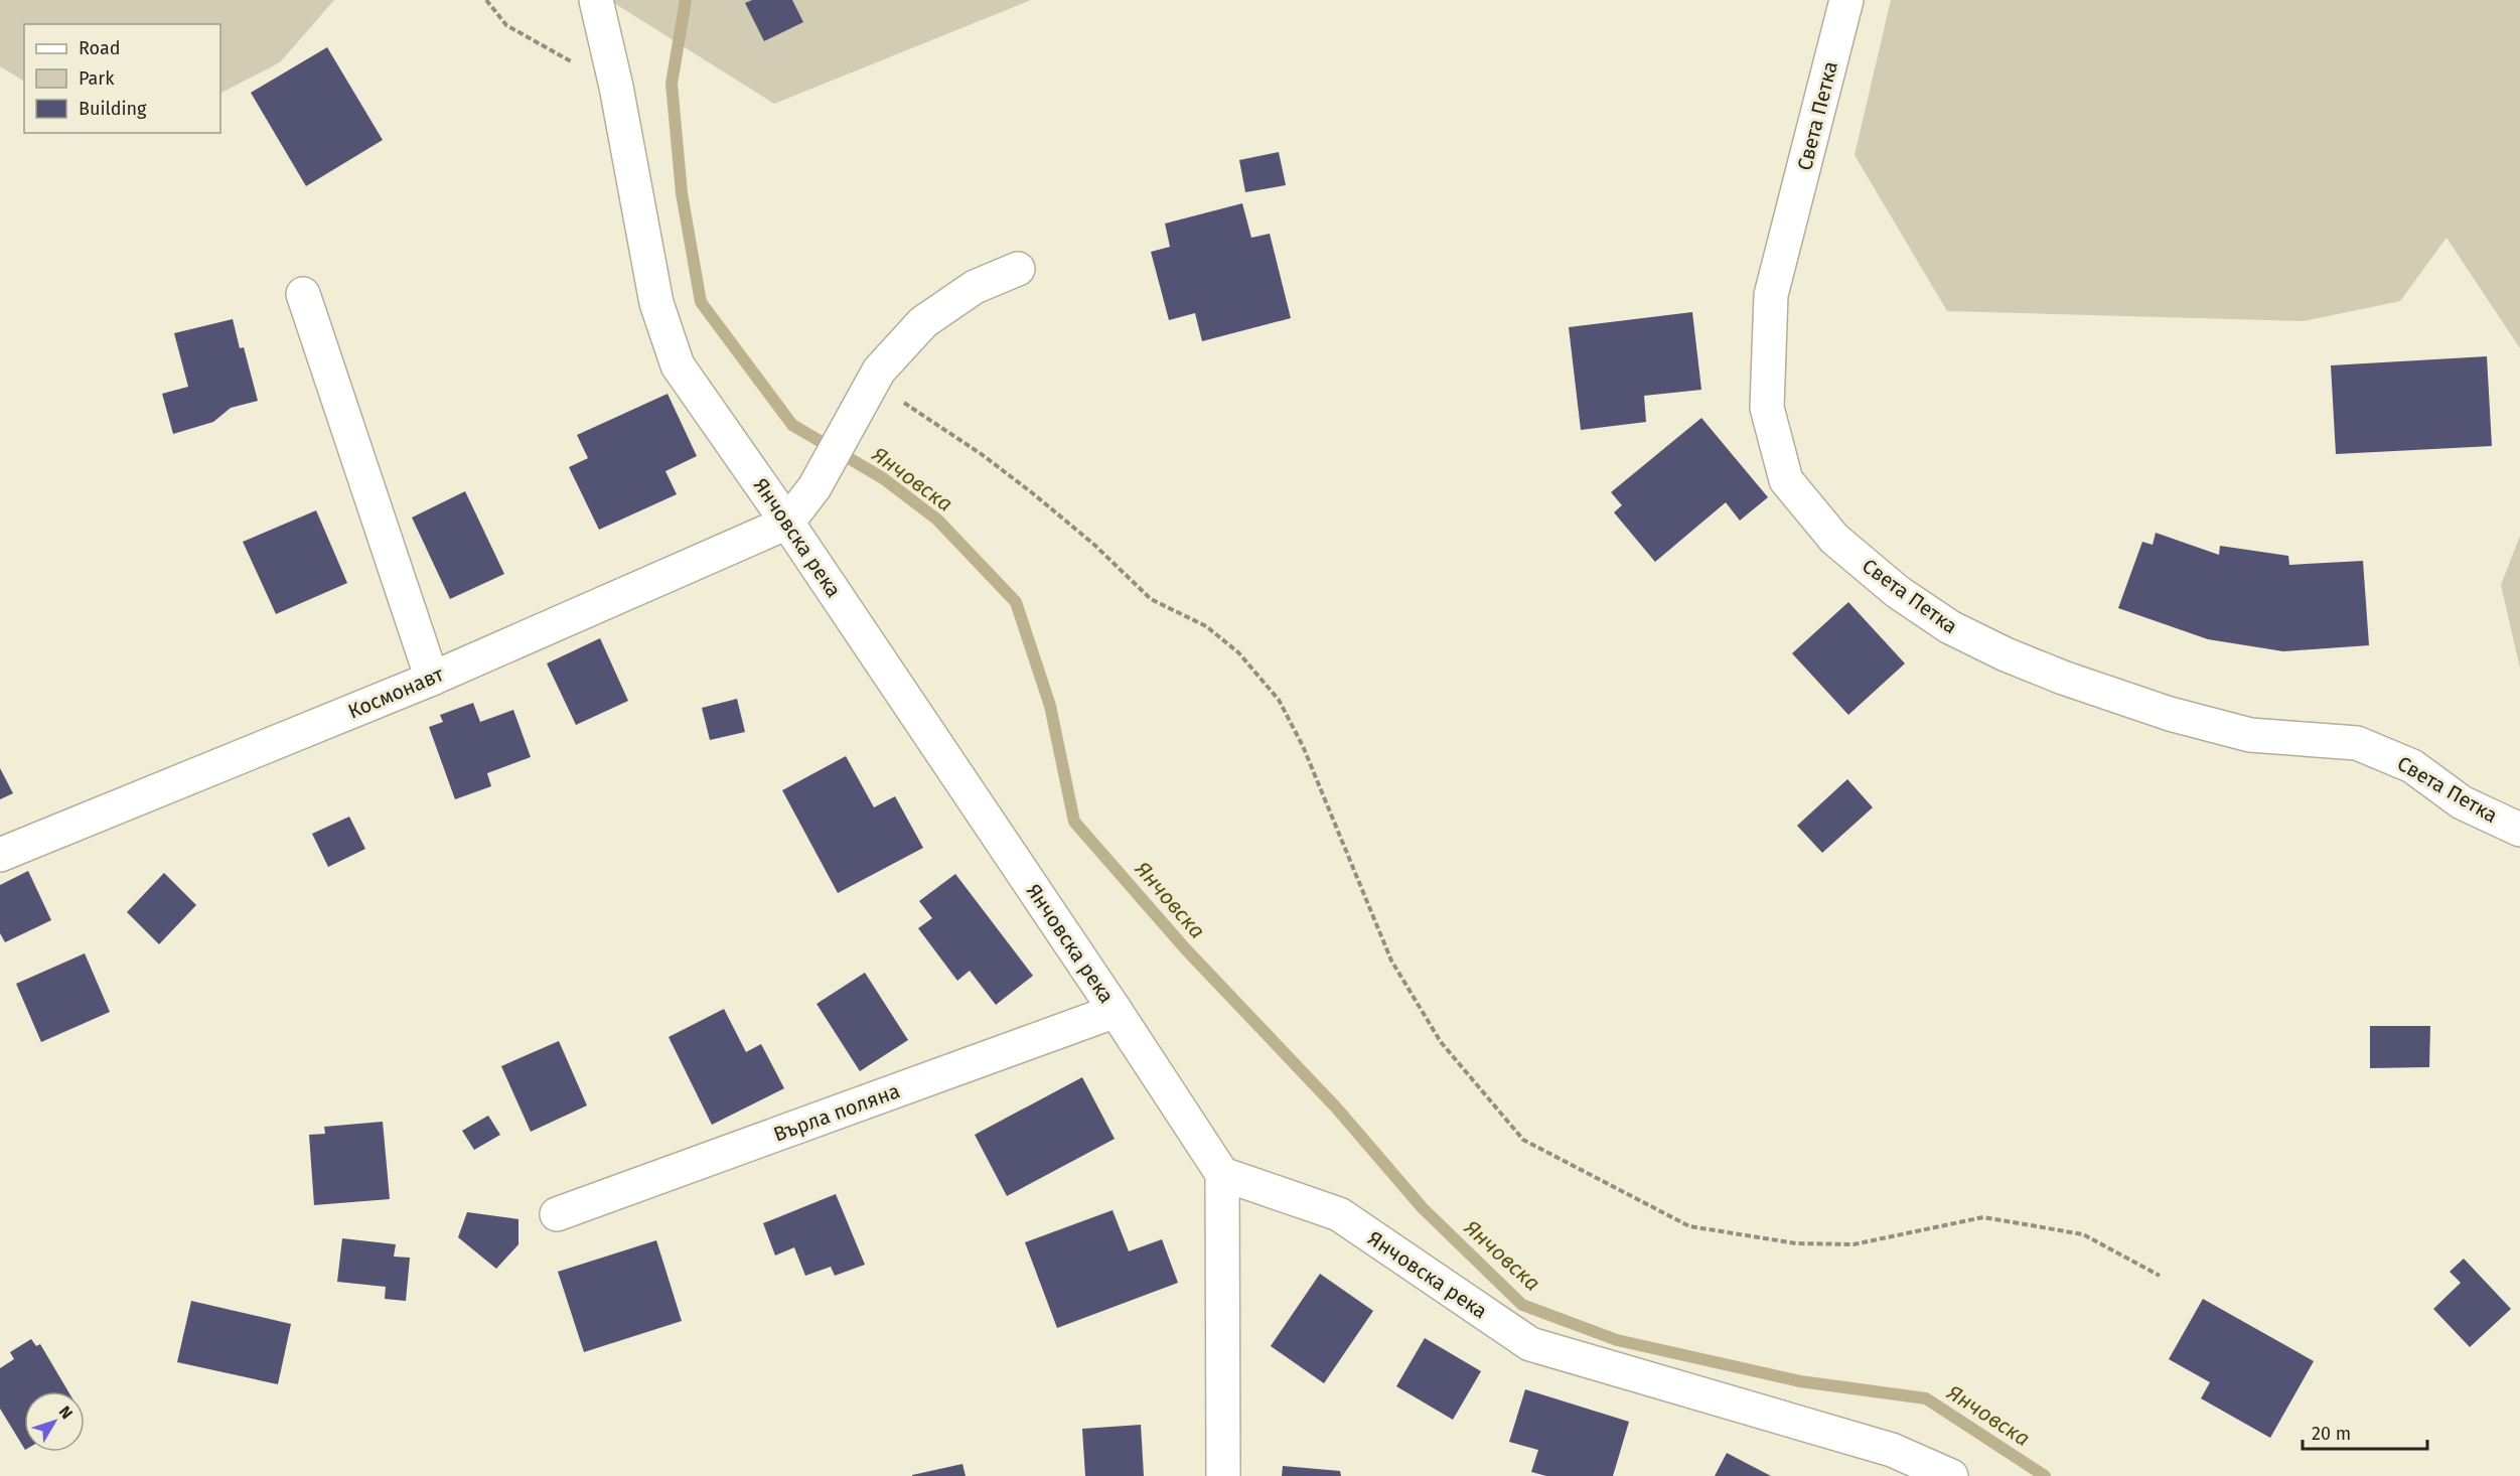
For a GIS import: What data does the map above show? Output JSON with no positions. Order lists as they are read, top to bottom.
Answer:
{
  "streets": {
    "street": [
      "Света Петка",
      "Янчовска река",
      "Космонавт",
      "Върла поляна"
    ]
  },
  "crossings": [
    ["Янчовска река", "Космонавт"],
    ["Янчовска река", "Върла поляна"]
  ],
  "water": ["Янчовска"],
  "legend": ["Road", "Park", "Building"],
  "scale_bar": "20 m",
  "north": "top right"
}
